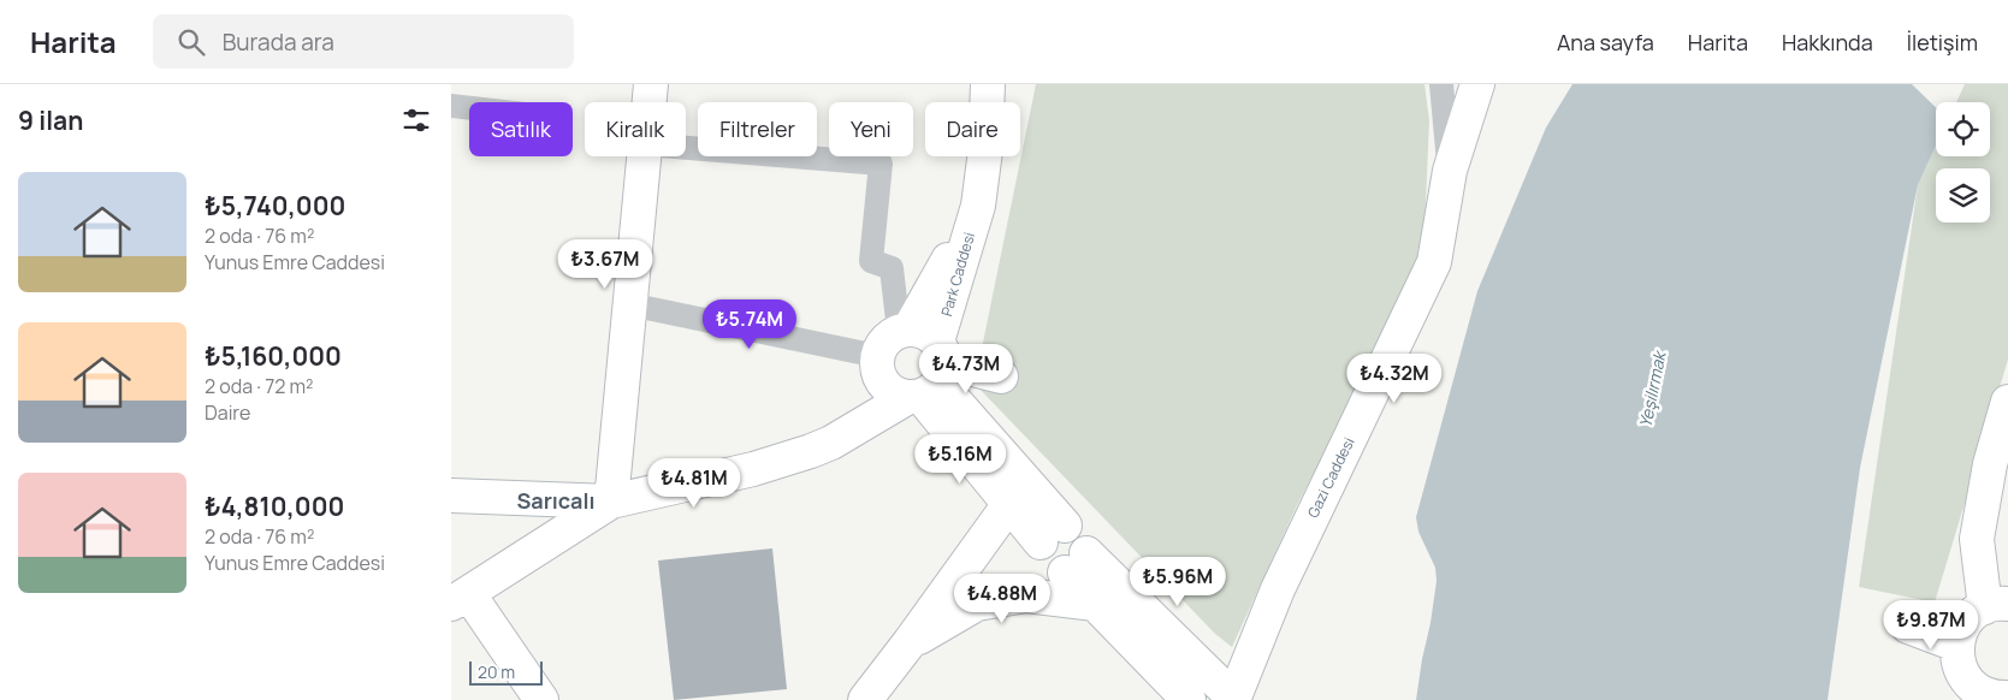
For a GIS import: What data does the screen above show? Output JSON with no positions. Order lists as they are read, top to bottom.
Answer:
{
  "streets": {
    "main road": ["Park Caddesi", "Gazi Caddesi"]
  },
  "districts": ["Sarıcalı"],
  "water": ["Yeşilırmak"],
  "scale_bar": "20 m",
  "page": {
    "header": "Harita",
    "search": "Burada ara",
    "nav": [
      "Ana sayfa",
      "Harita",
      "Hakkında",
      "İletişim"
    ],
    "heading": "9 ilan",
    "chip": [
      "Satılık",
      "Kiralık",
      "Filtreler",
      "Yeni",
      "Daire"
    ],
    "list": [
      {
        "name": "₺5,740,000",
        "note": "2 oda · 76 m² · Yunus Emre Caddesi"
      },
      {
        "name": "₺5,160,000",
        "note": "2 oda · 72 m² · Daire"
      },
      {
        "name": "₺4,810,000",
        "note": "2 oda · 76 m² · Yunus Emre Caddesi"
      }
    ],
    "price": [
      "₺3.67M",
      "₺5.74M",
      "₺4.73M",
      "₺4.32M",
      "₺5.16M",
      "₺4.81M",
      "₺5.96M",
      "₺4.88M",
      "₺9.87M"
    ],
    "scale": "20 m"
  }
}
